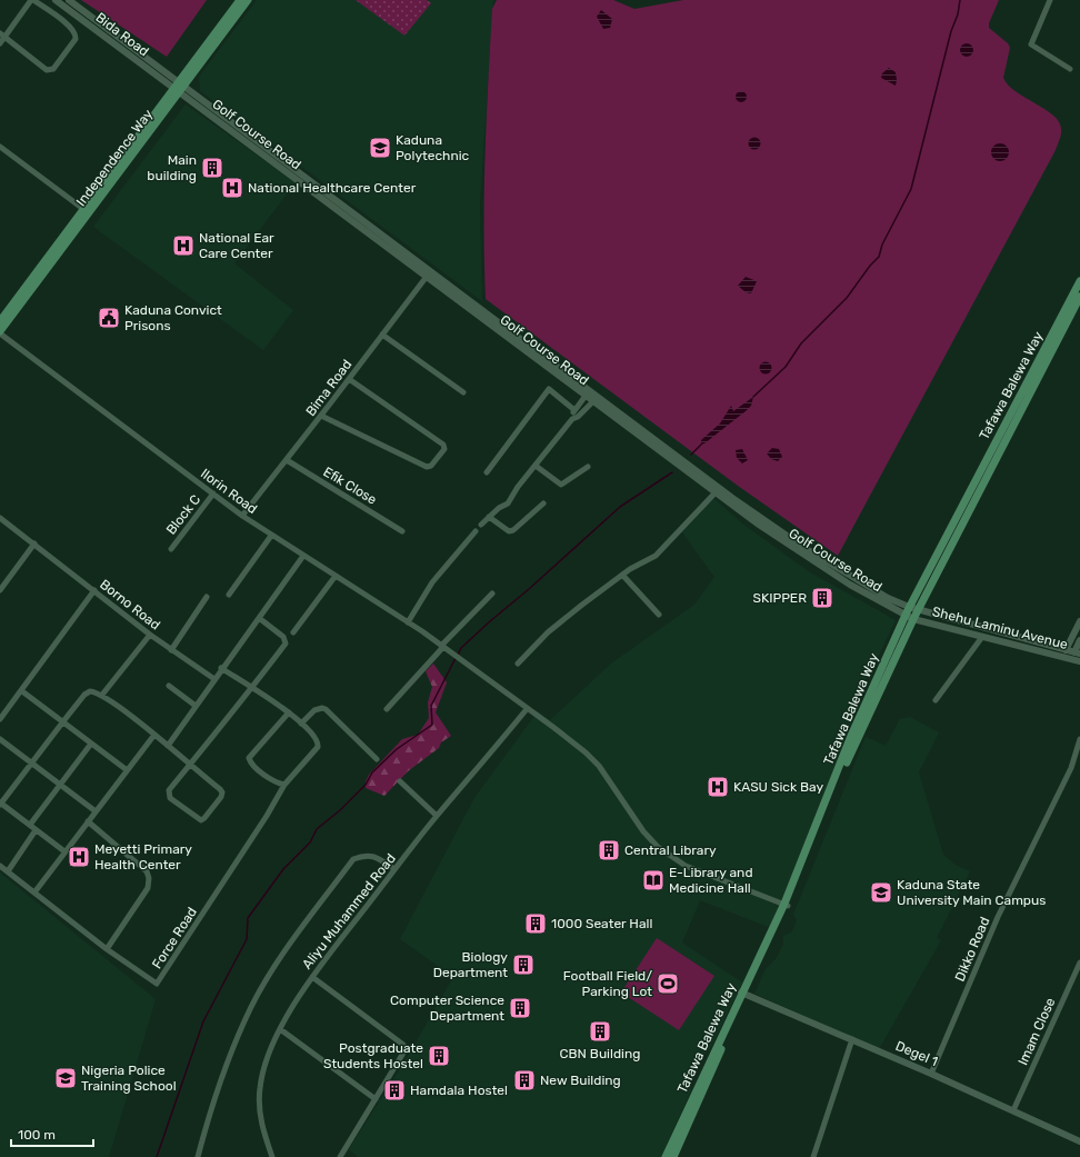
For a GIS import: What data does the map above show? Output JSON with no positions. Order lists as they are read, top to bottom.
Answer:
{
  "streets": {
    "main road": ["Independence Way", "Tafawa Balewa Way"],
    "street": [
      "Bida Road",
      "Golf Course Road",
      "Bima Road",
      "Efik Close",
      "Ilorin Road",
      "Block C",
      "Borno Road",
      "Shehu Laminu Avenue",
      "Aliyu Muhammed Road",
      "Force Road",
      "Dikko Road",
      "Imam Close",
      "Degel 1"
    ]
  },
  "crossings": [
    ["Bida Road", "Golf Course Road"],
    ["Bida Road", "Independence Way"],
    ["Golf Course Road", "Independence Way"],
    ["Golf Course Road", "Tafawa Balewa Way"],
    ["Golf Course Road", "Bima Road"],
    ["Golf Course Road", "Shehu Laminu Avenue"],
    ["Independence Way", "Ilorin Road"],
    ["Tafawa Balewa Way", "Ilorin Road"],
    ["Tafawa Balewa Way", "Shehu Laminu Avenue"],
    ["Tafawa Balewa Way", "Degel 1"],
    ["Bima Road", "Efik Close"],
    ["Bima Road", "Ilorin Road"],
    ["Ilorin Road", "Block C"],
    ["Ilorin Road", "Aliyu Muhammed Road"],
    ["Dikko Road", "Degel 1"],
    ["Imam Close", "Degel 1"]
  ],
  "places": {
    "school or university": ["Kaduna Polytechnic", "Kaduna State University Main Campus", "Nigeria Police Training School"],
    "building": [
      "Main building",
      "SKIPPER",
      "Central Library",
      "1000 Seater Hall",
      "Biology Department",
      "Computer Science Department",
      "CBN Building",
      "Postgraduate Students Hostel",
      "New Building",
      "Hamdala Hostel"
    ],
    "hospital": [
      "National Healthcare Center",
      "National Ear Care Center",
      "KASU Sick Bay",
      "Meyetti Primary Health Center"
    ],
    "public building": ["Kaduna Convict Prisons"],
    "library": ["E-Library and Medicine Hall"],
    "sports": ["Football Field/ Parking Lot"]
  },
  "scale_bar": "100 m"
}
